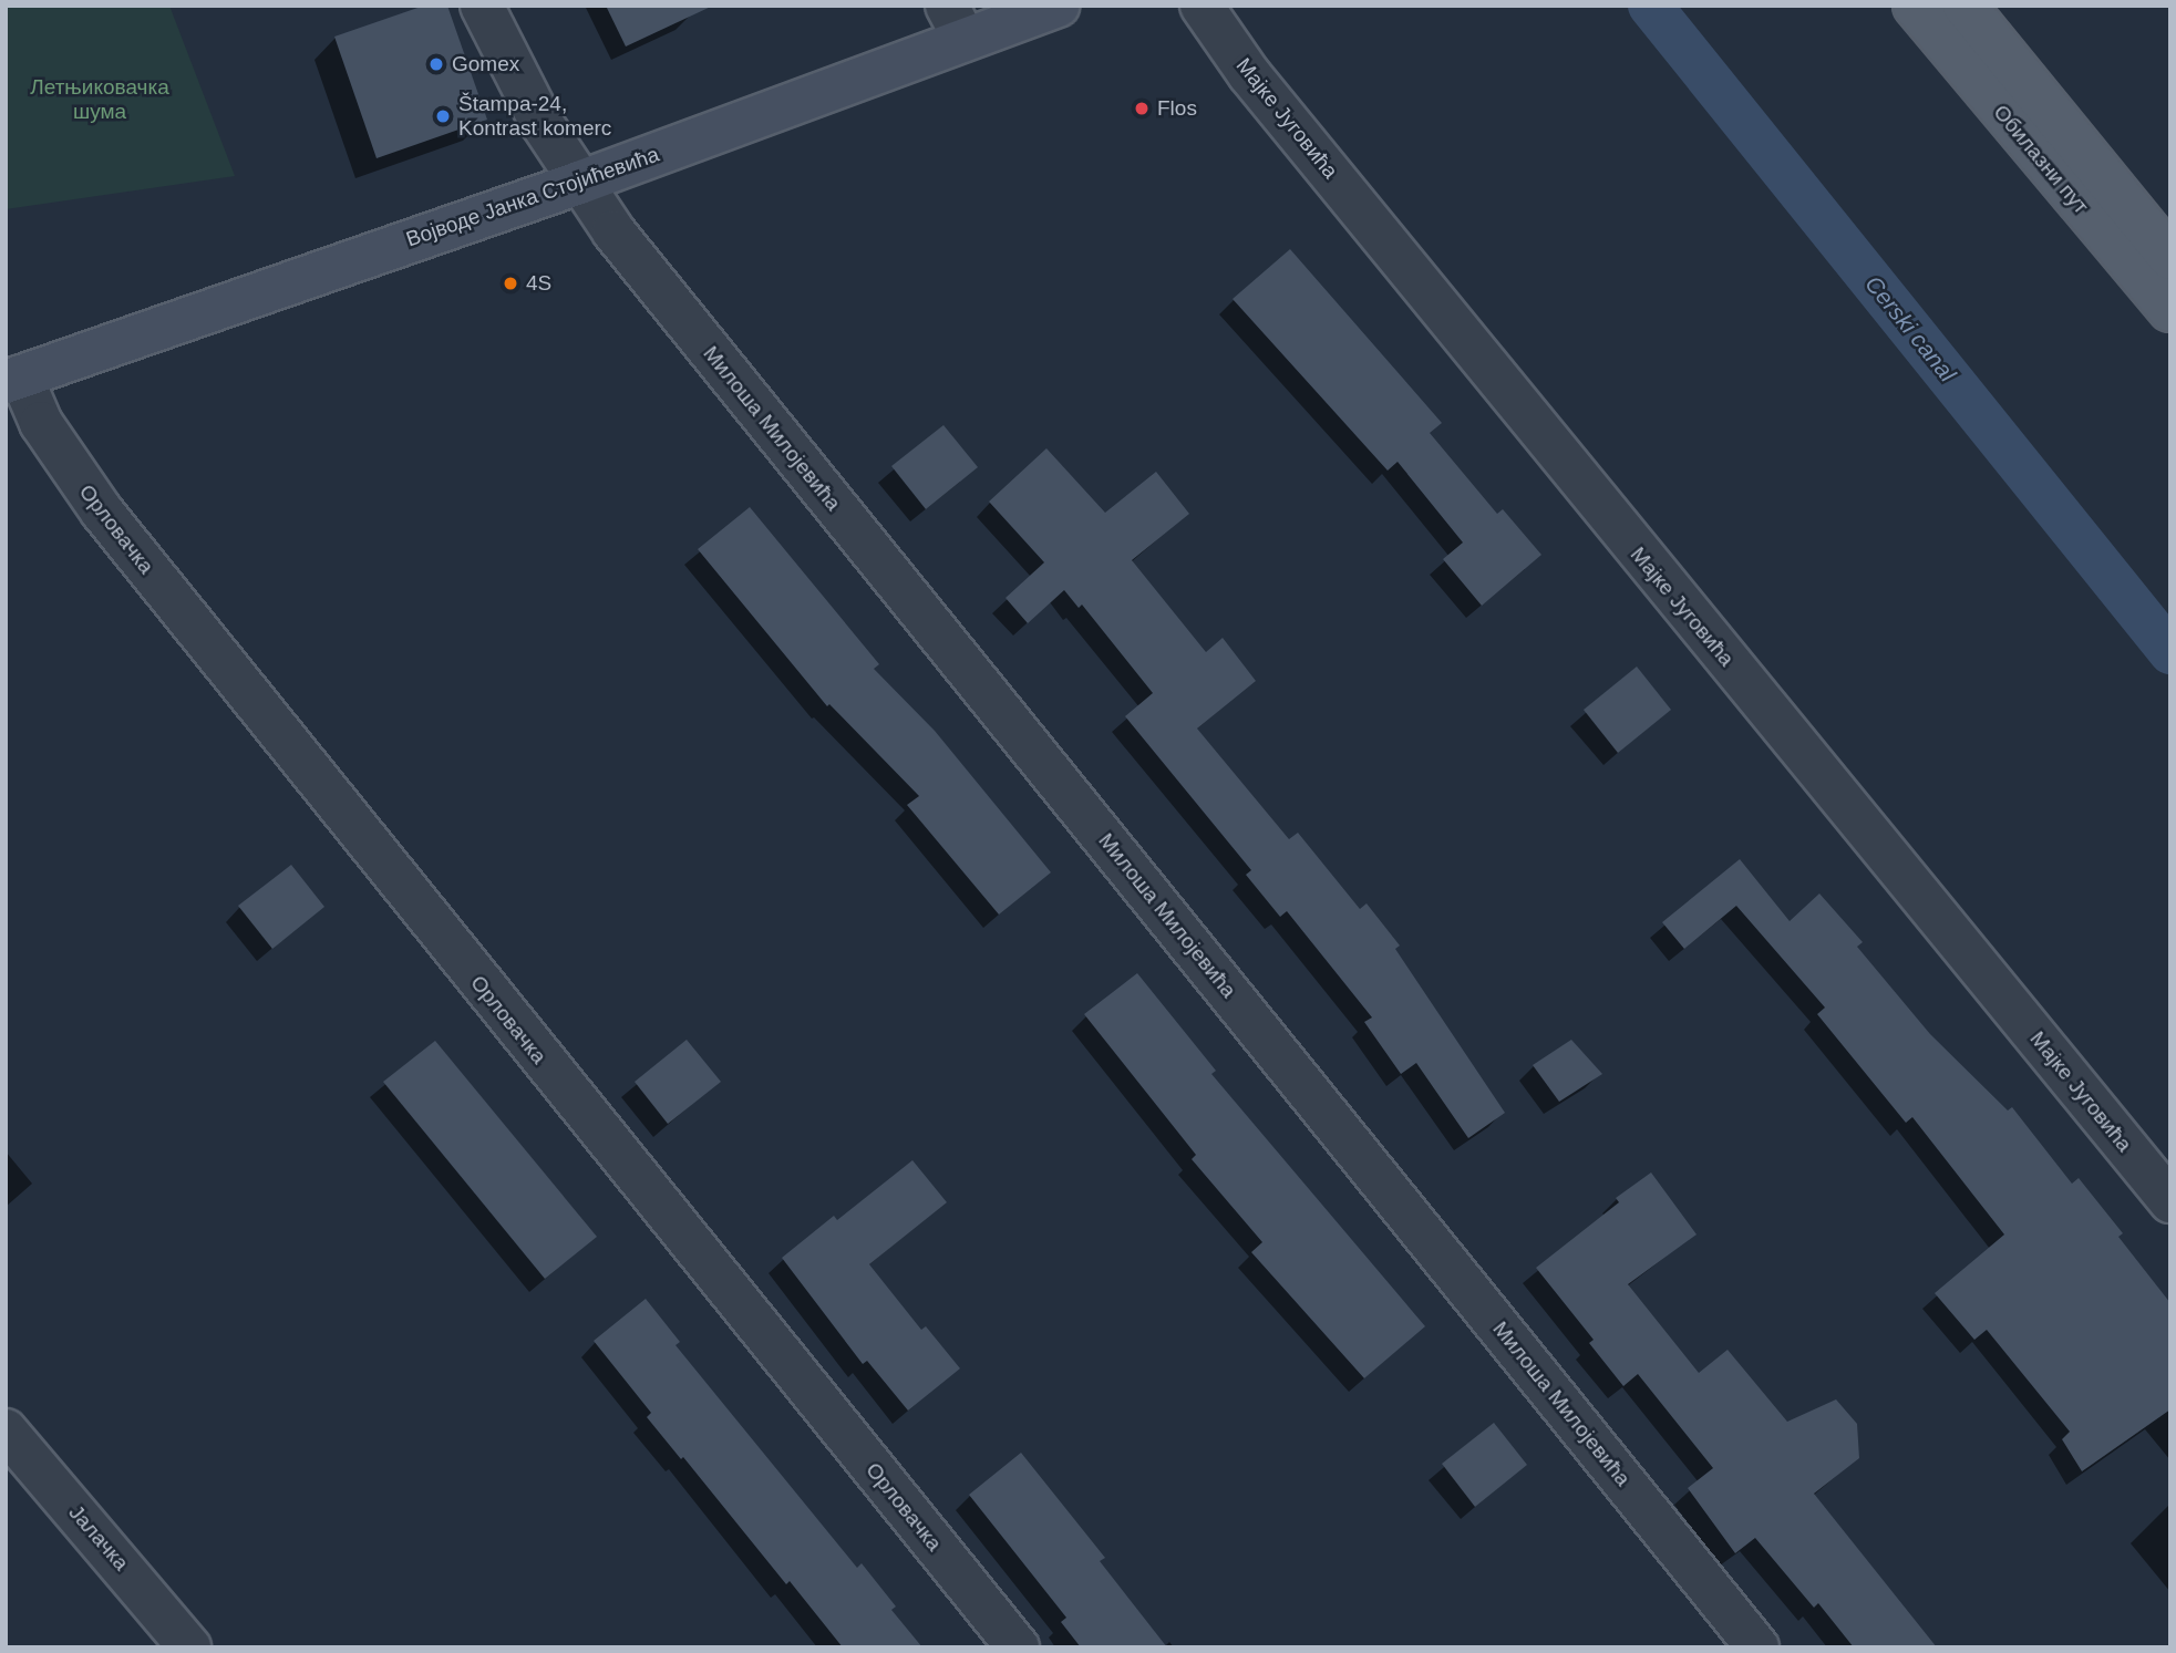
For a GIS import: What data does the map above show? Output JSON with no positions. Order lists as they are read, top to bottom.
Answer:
{
  "streets": {
    "main road": ["Обилазни пут"],
    "street": [
      "Мајке Југовића",
      "Војводе Јанка Стојићевића",
      "Милоша Милојевића",
      "Орловачка",
      "Јалачка"
    ]
  },
  "crossings": [
    ["Војводе Јанка Стојићевића", "Милоша Милојевића"],
    ["Војводе Јанка Стојићевића", "Орловачка"]
  ],
  "water": ["Cerski canal"],
  "parks": ["Летњиковачка шума"],
  "places": [
    "Gomex",
    "Flos",
    "Štampa-24, Kontrast komerc",
    "4S"
  ]
}
